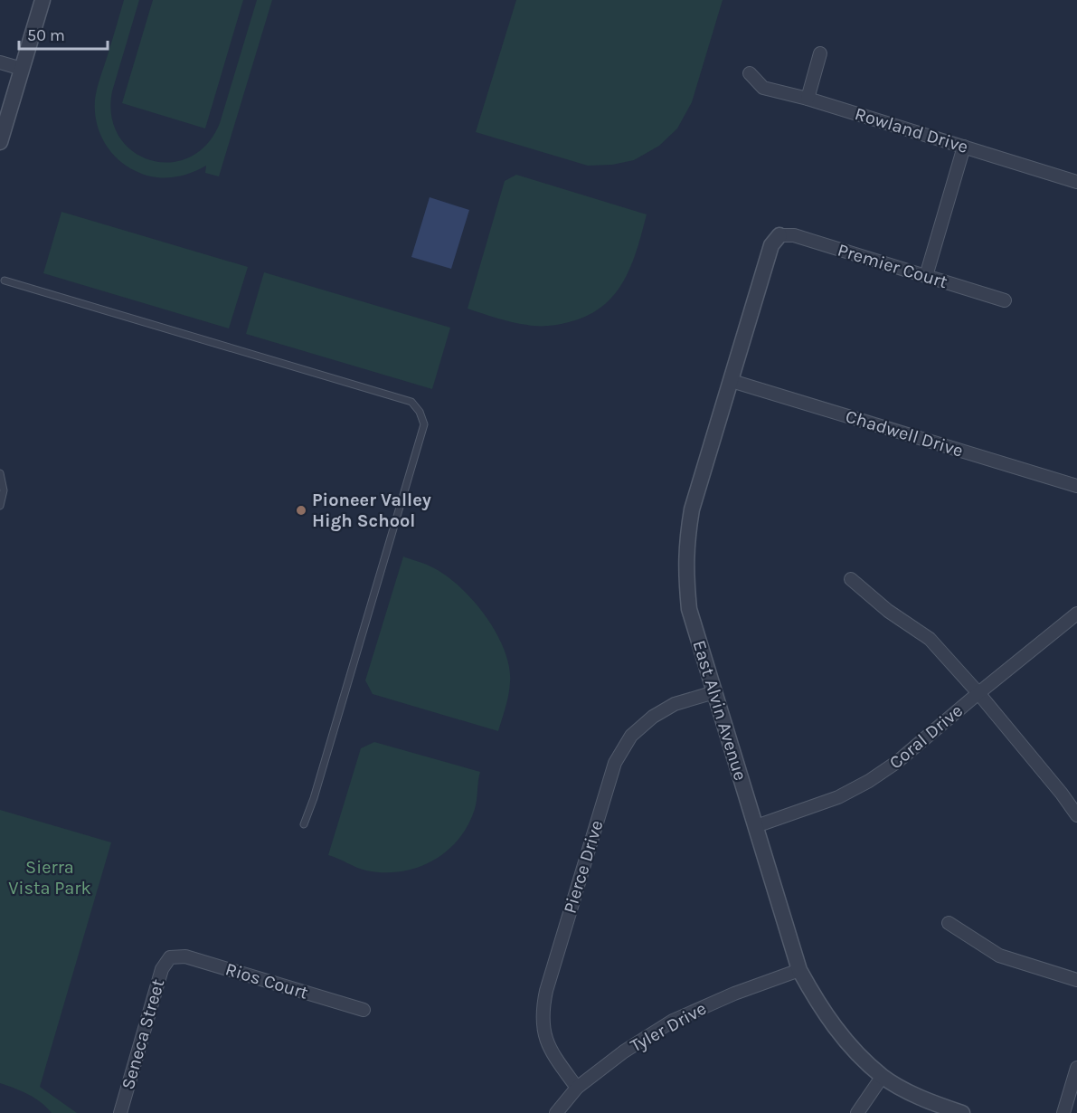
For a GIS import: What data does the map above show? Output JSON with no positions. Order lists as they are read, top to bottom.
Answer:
{
  "streets": {
    "street": [
      "Rowland Drive",
      "Premier Court",
      "Chadwell Drive",
      "East Alvin Avenue",
      "Coral Drive",
      "Pierce Drive",
      "Rios Court",
      "Tyler Drive",
      "Seneca Street"
    ]
  },
  "crossings": [
    ["Premier Court", "East Alvin Avenue"],
    ["Chadwell Drive", "East Alvin Avenue"],
    ["East Alvin Avenue", "Coral Drive"],
    ["East Alvin Avenue", "Pierce Drive"],
    ["East Alvin Avenue", "Tyler Drive"],
    ["Pierce Drive", "Tyler Drive"],
    ["Rios Court", "Seneca Street"]
  ],
  "parks": ["Sierra Vista Park"],
  "places": ["Pioneer Valley High School"],
  "scale_bar": "50 m"
}
